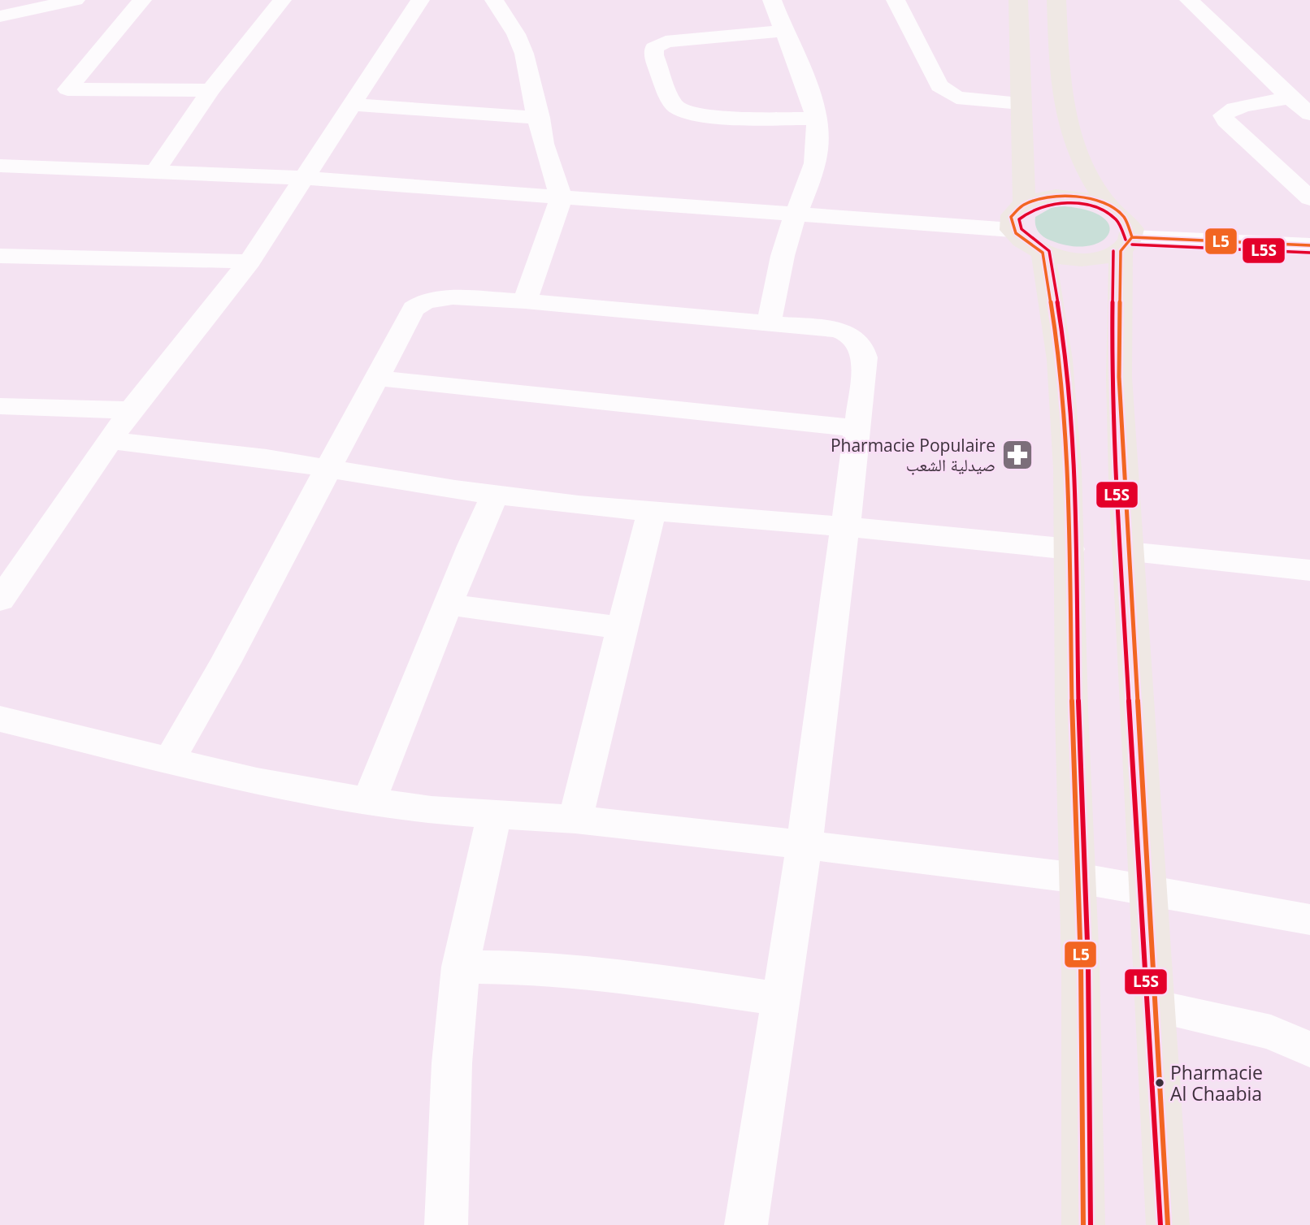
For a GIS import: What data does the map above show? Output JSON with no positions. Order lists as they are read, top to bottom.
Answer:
{
  "places": {
    "pharmacy": ["Pharmacie Populaire صيدلية الشعب"],
    "other": ["Pharmacie Al Chaabia"]
  },
  "lines": ["transit line L5", "transit line L5S"]
}
